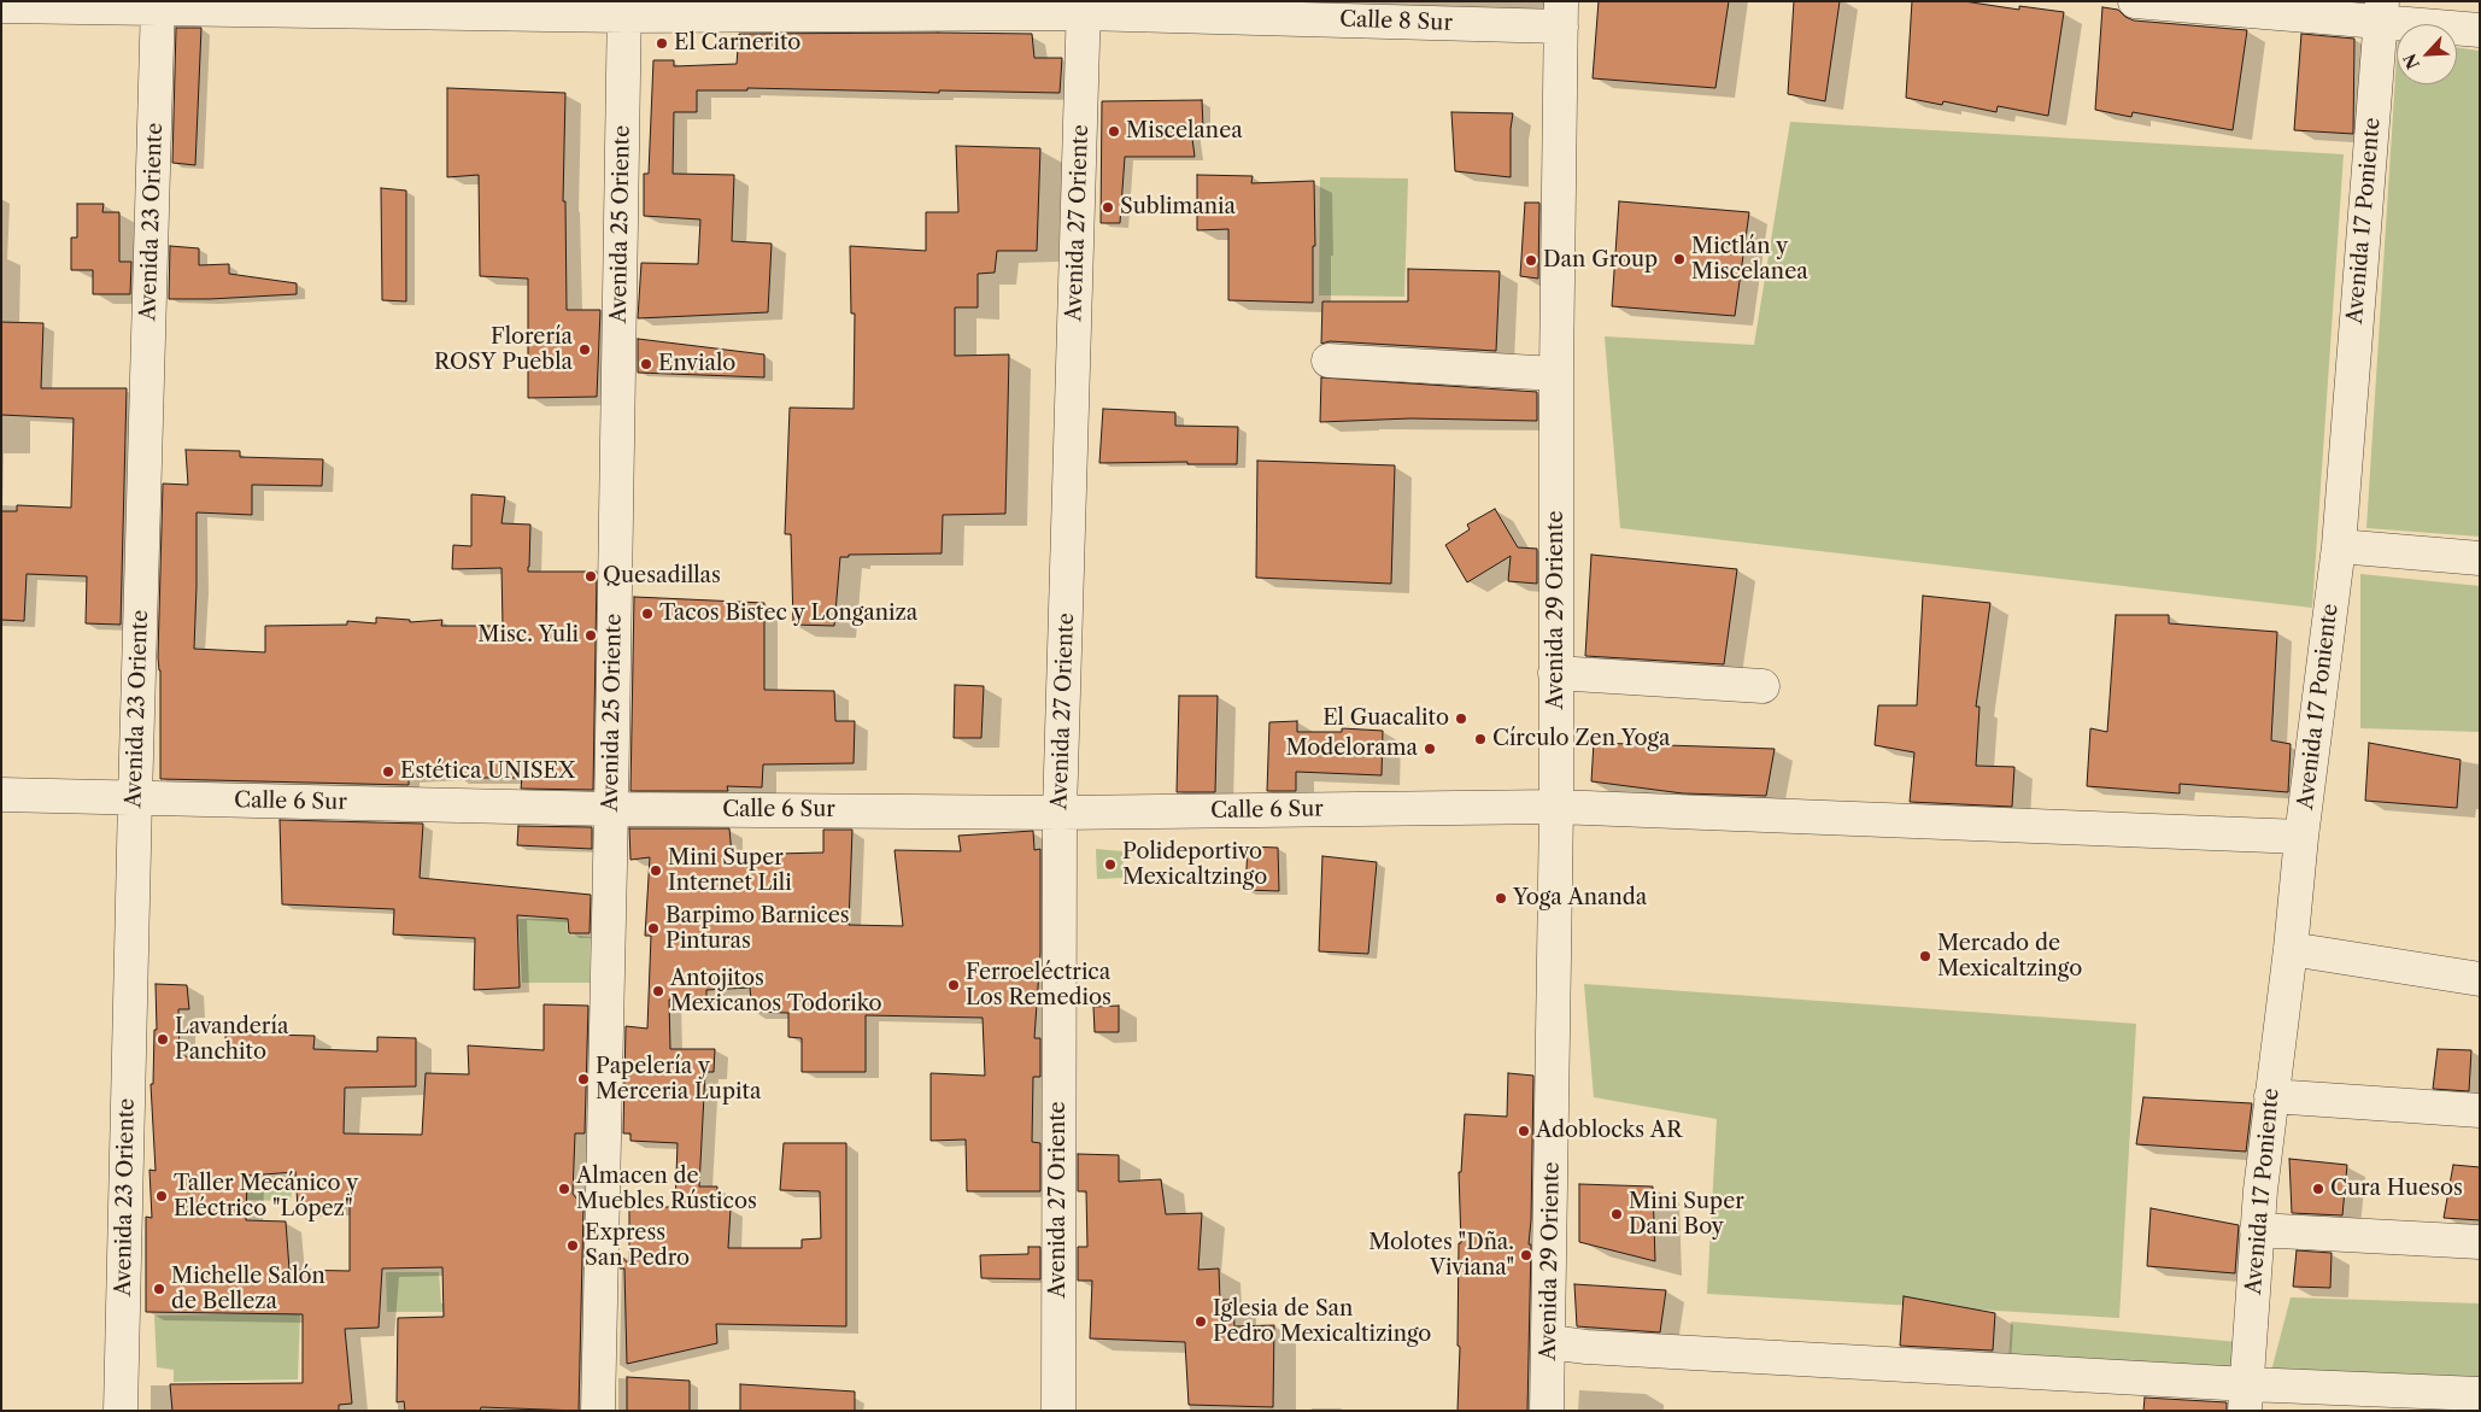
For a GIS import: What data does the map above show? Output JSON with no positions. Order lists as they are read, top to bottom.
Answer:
{
  "streets": {
    "street": [
      "Calle 8 Sur",
      "Avenida 17 Poniente",
      "Avenida 23 Oriente",
      "Avenida 27 Oriente",
      "Avenida 25 Oriente",
      "Avenida 29 Oriente",
      "Calle 6 Sur"
    ]
  },
  "crossings": [
    ["Calle 8 Sur", "Avenida 23 Oriente"],
    ["Calle 8 Sur", "Avenida 27 Oriente"],
    ["Calle 8 Sur", "Avenida 25 Oriente"],
    ["Calle 8 Sur", "Avenida 29 Oriente"],
    ["Avenida 17 Poniente", "Calle 6 Sur"],
    ["Avenida 23 Oriente", "Calle 6 Sur"],
    ["Avenida 27 Oriente", "Calle 6 Sur"],
    ["Avenida 25 Oriente", "Calle 6 Sur"],
    ["Avenida 29 Oriente", "Calle 6 Sur"]
  ],
  "places": [
    "El Carnerito",
    "Miscelanea",
    "Sublimania",
    "Mictlán y Miscelanea",
    "Dan Group",
    "Florería ROSY Puebla",
    "Envialo",
    "Quesadillas",
    "Tacos Bistec y Longaniza",
    "Misc. Yuli",
    "El Guacalito",
    "Círculo Zen Yoga",
    "Modelorama",
    "Estética UNISEX",
    "Polideportivo Mexicaltzingo",
    "Mini Super Internet Lili",
    "Yoga Ananda",
    "Barpimo Barnices Pinturas",
    "Mercado de Mexicaltzingo",
    "Ferroeléctrica Los Remedios",
    "Antojitos Mexicanos Todoriko",
    "Lavandería Panchito",
    "Papelería y Merceria Lupita",
    "Adoblocks AR",
    "Almacen de Muebles Rústicos",
    "Cura Huesos",
    "Taller Mecánico y Eléctrico \"López\"",
    "Mini Super Dani Boy",
    "Express San Pedro",
    "Molotes \"Dña. Viviana\"",
    "Michelle Salón de Belleza",
    "Iglesia de San Pedro Mexicaltizingo"
  ],
  "north": "bottom left"
}
